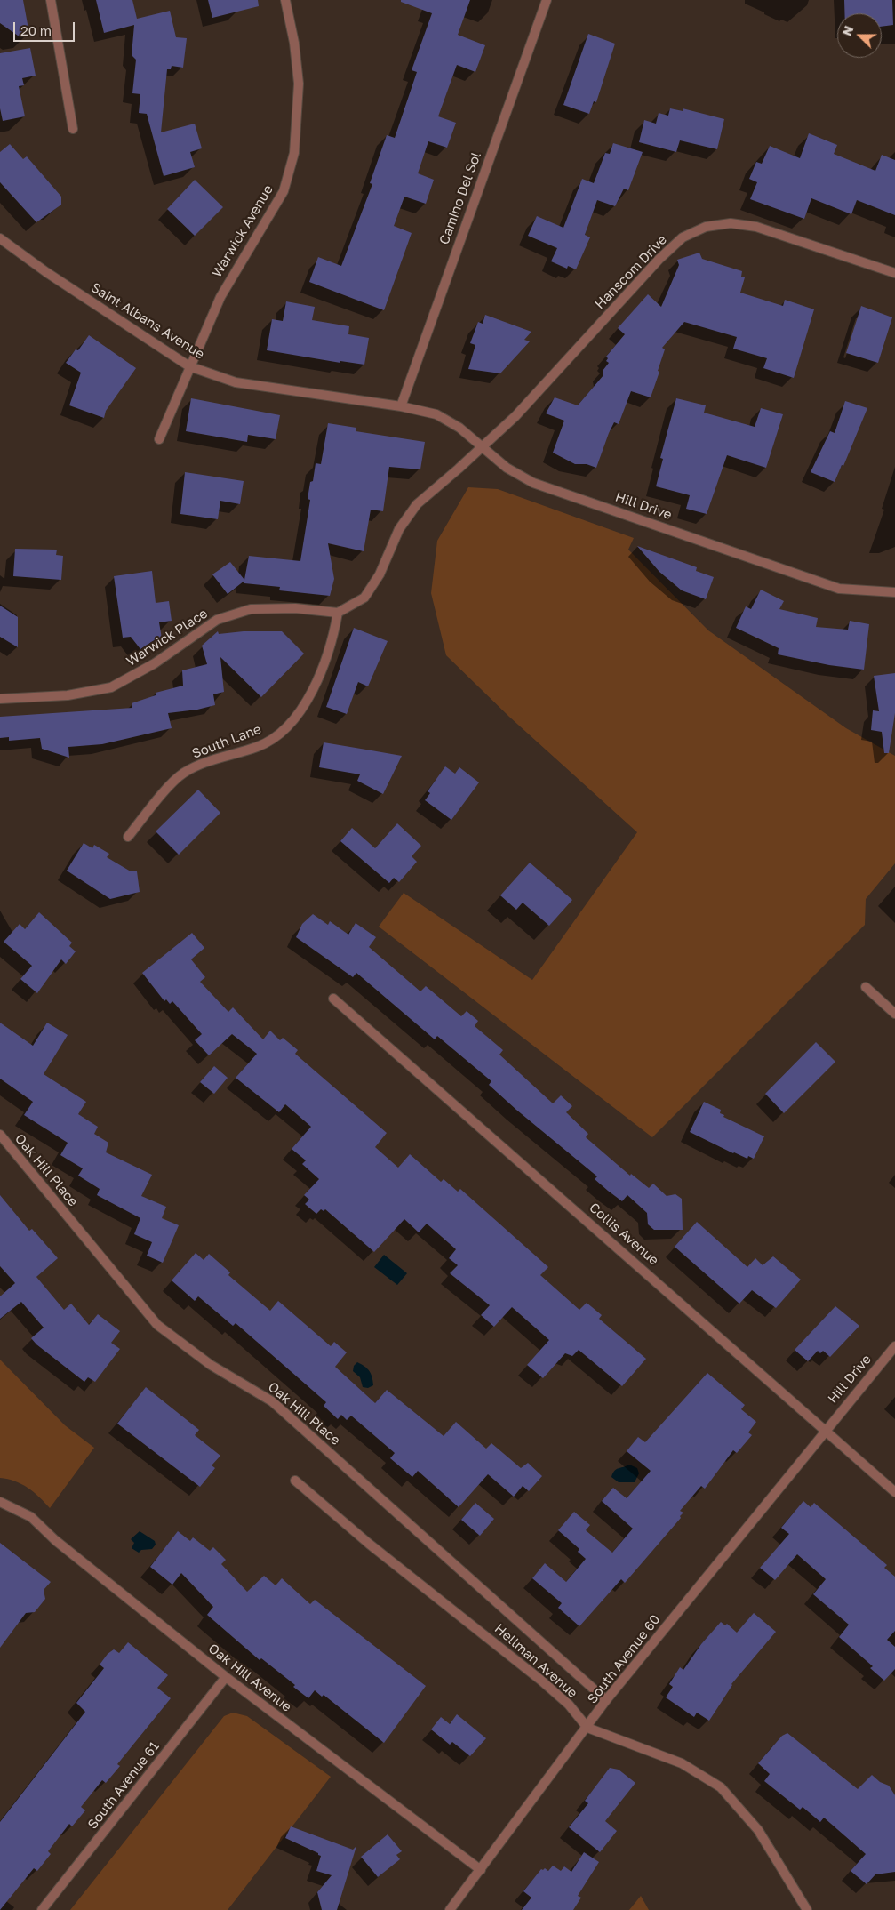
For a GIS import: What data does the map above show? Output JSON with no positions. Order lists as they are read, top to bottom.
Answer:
{
  "streets": {
    "street": [
      "Camino Del Sol",
      "Warwick Avenue",
      "Hanscom Drive",
      "Saint Albans Avenue",
      "Hill Drive",
      "Warwick Place",
      "South Lane",
      "Oak Hill Place",
      "Collis Avenue",
      "South Avenue 60",
      "Hellman Avenue",
      "Oak Hill Avenue",
      "South Avenue 61"
    ]
  },
  "crossings": [
    ["Camino Del Sol", "Saint Albans Avenue"],
    ["Camino Del Sol", "Hill Drive"],
    ["Warwick Avenue", "Saint Albans Avenue"],
    ["Hanscom Drive", "Hill Drive"],
    ["Saint Albans Avenue", "Hill Drive"],
    ["Hill Drive", "Collis Avenue"],
    ["Hill Drive", "South Avenue 60"],
    ["Warwick Place", "South Lane"],
    ["Oak Hill Place", "South Avenue 60"],
    ["Collis Avenue", "South Avenue 60"],
    ["South Avenue 60", "Hellman Avenue"],
    ["South Avenue 60", "Oak Hill Avenue"],
    ["Oak Hill Avenue", "South Avenue 61"]
  ],
  "scale_bar": "20 m",
  "north": "left"
}
